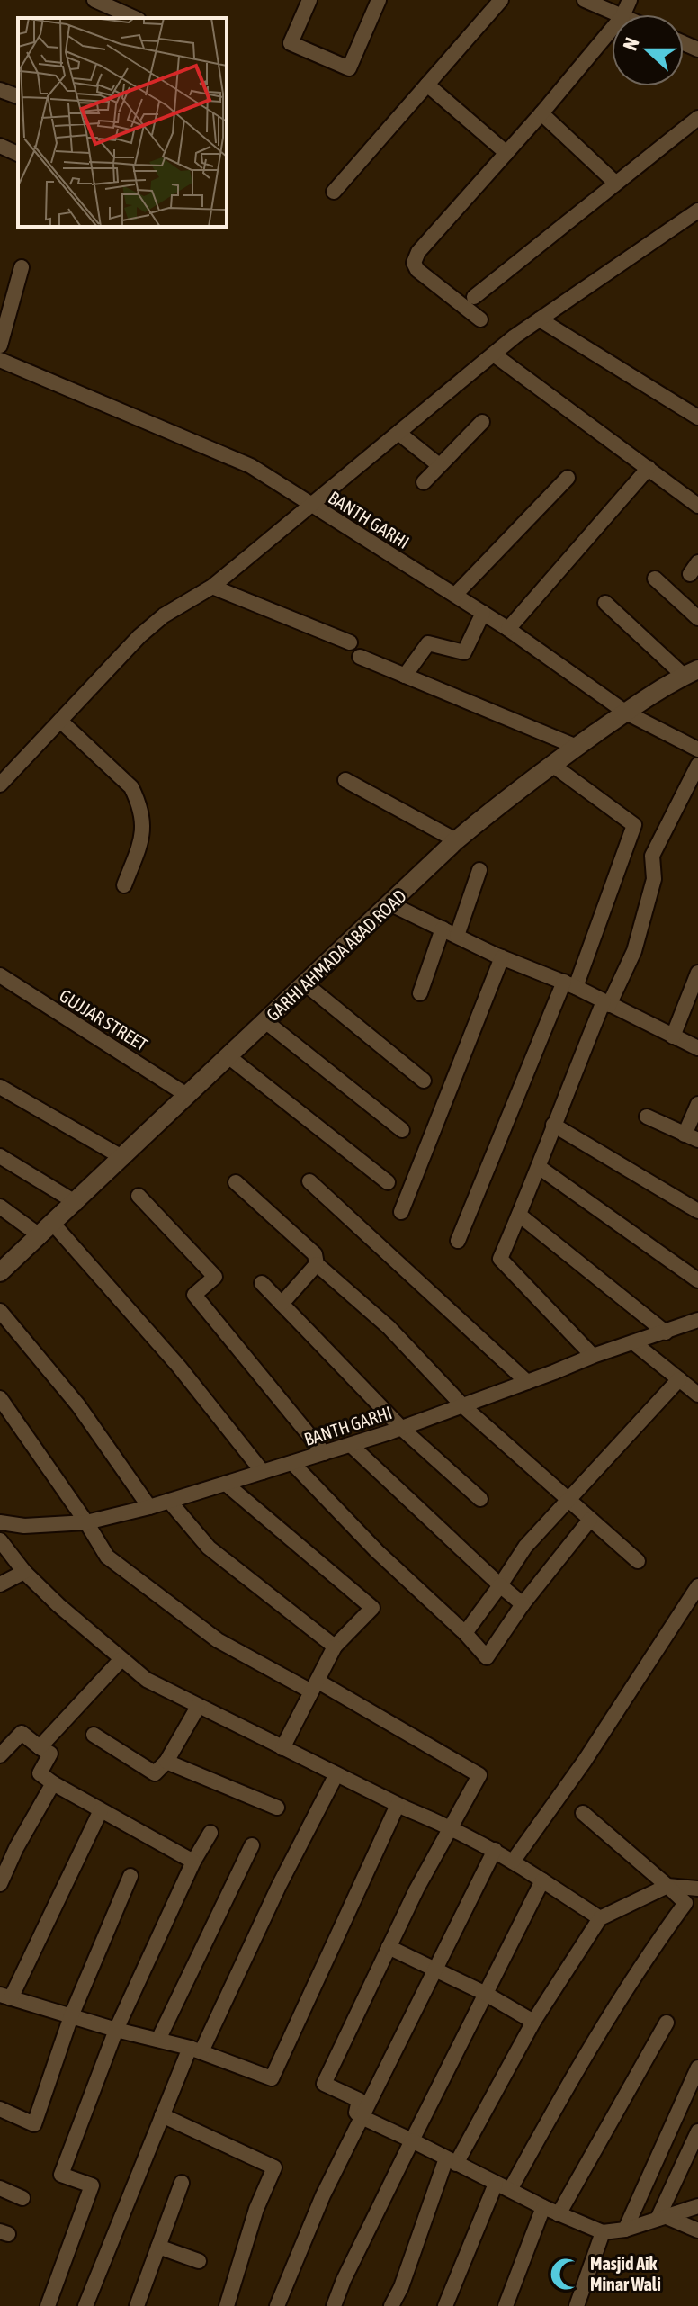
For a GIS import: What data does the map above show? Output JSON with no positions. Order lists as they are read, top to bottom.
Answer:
{
  "streets": {
    "street": ["BANTH GARHI", "GARHI AHMADA ABAD ROAD", "GUJJAR STREET"]
  },
  "crossings": [
    ["BANTH GARHI", "GARHI AHMADA ABAD ROAD"],
    ["GARHI AHMADA ABAD ROAD", "GUJJAR STREET"]
  ],
  "places": {
    "mosque": ["Masjid Aik Minar Wali"]
  },
  "north": "left"
}
